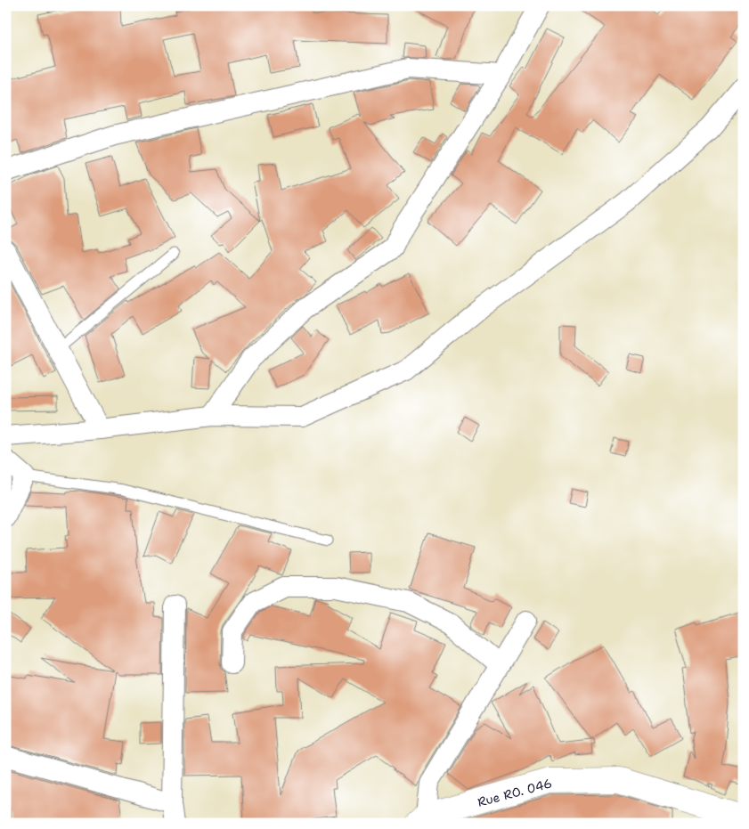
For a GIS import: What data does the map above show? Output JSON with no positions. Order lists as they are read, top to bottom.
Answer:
{
  "streets": {
    "street": ["Rue RO. 046"]
  }
}
